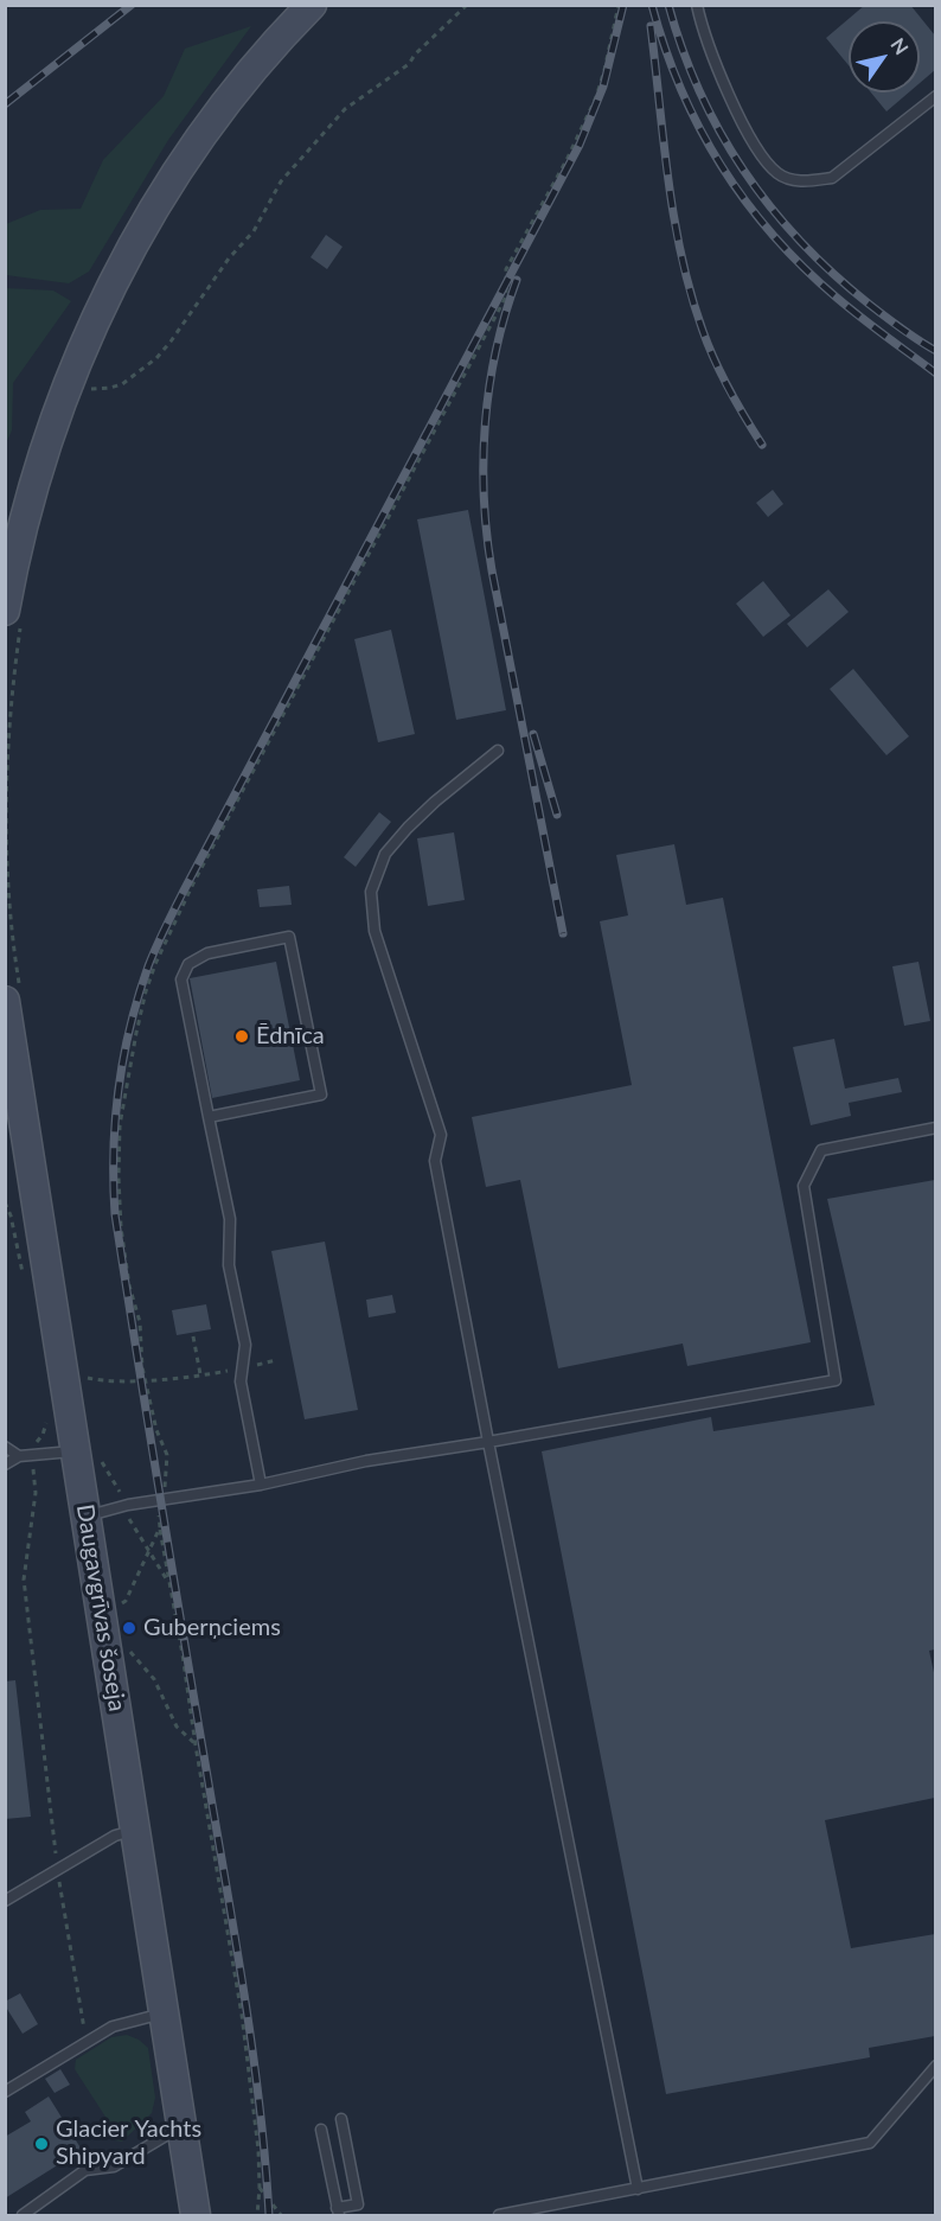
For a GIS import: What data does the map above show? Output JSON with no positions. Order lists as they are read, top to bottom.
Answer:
{
  "streets": {
    "main road": ["Daugavgrīvas šoseja"]
  },
  "places": ["Ēdnīca", "Guberņciems", "Glacier Yachts Shipyard"],
  "north": "top right"
}
